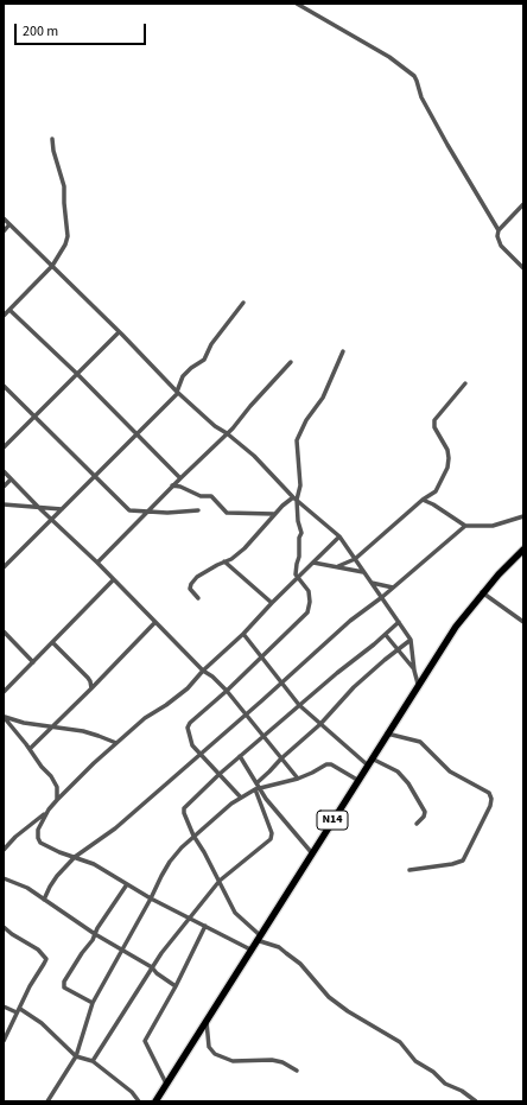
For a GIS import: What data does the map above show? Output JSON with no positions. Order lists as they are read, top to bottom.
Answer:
{
  "streets": {
    "main road": ["N14"]
  },
  "scale_bar": "200 m"
}
